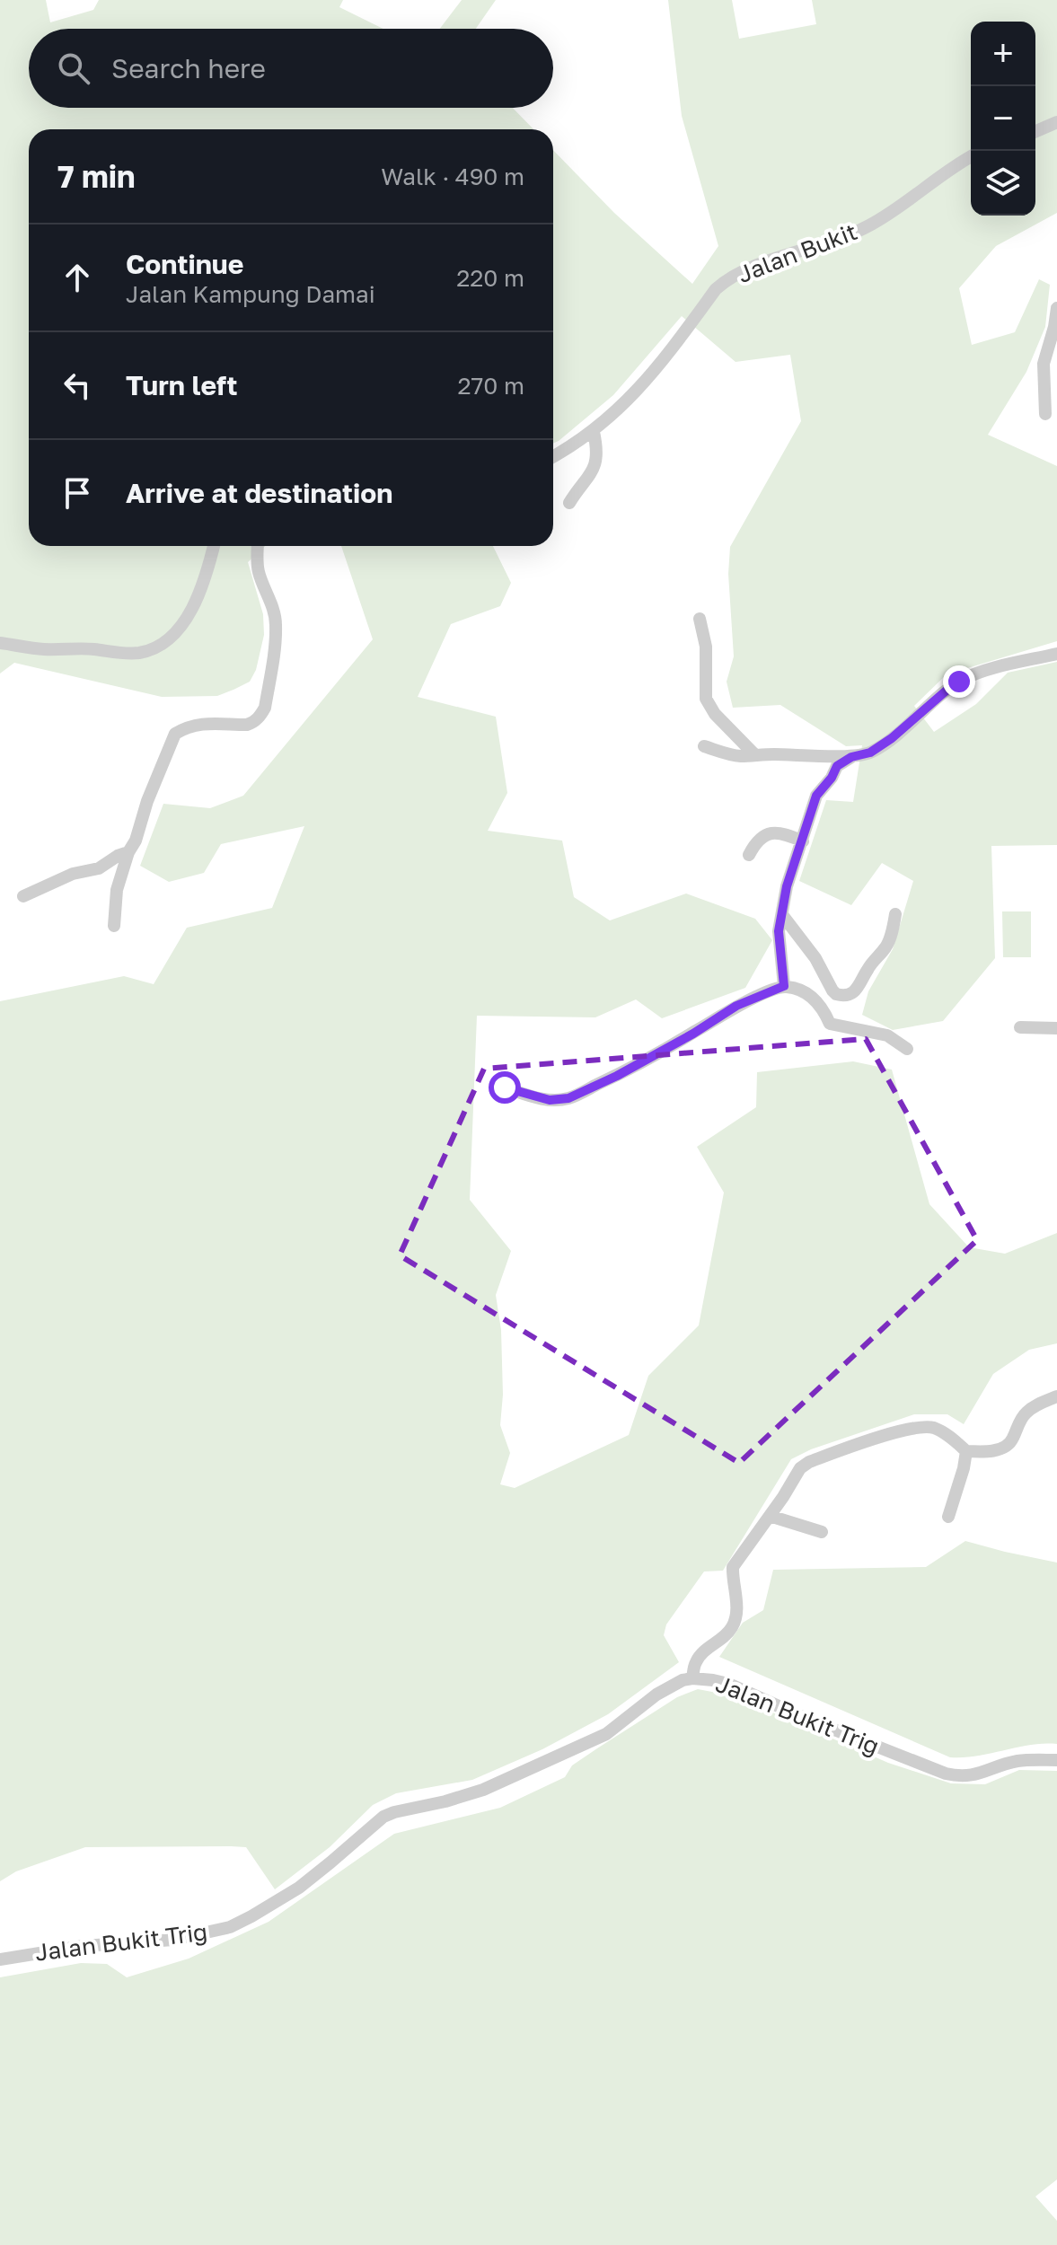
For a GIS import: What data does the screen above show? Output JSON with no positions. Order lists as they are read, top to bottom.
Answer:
{
  "streets": {
    "street": ["Jalan Bukit", "Jalan Bukit Trig"]
  },
  "page": {
    "map_buttons": ["+", "−"],
    "search": "Search here",
    "heading": ["7 min", "Walk · 490 m"],
    "list": [
      ["Continue", "Jalan Kampung Damai", "220 m"],
      ["Turn left", "270 m"],
      "Arrive at destination"
    ]
  }
}
